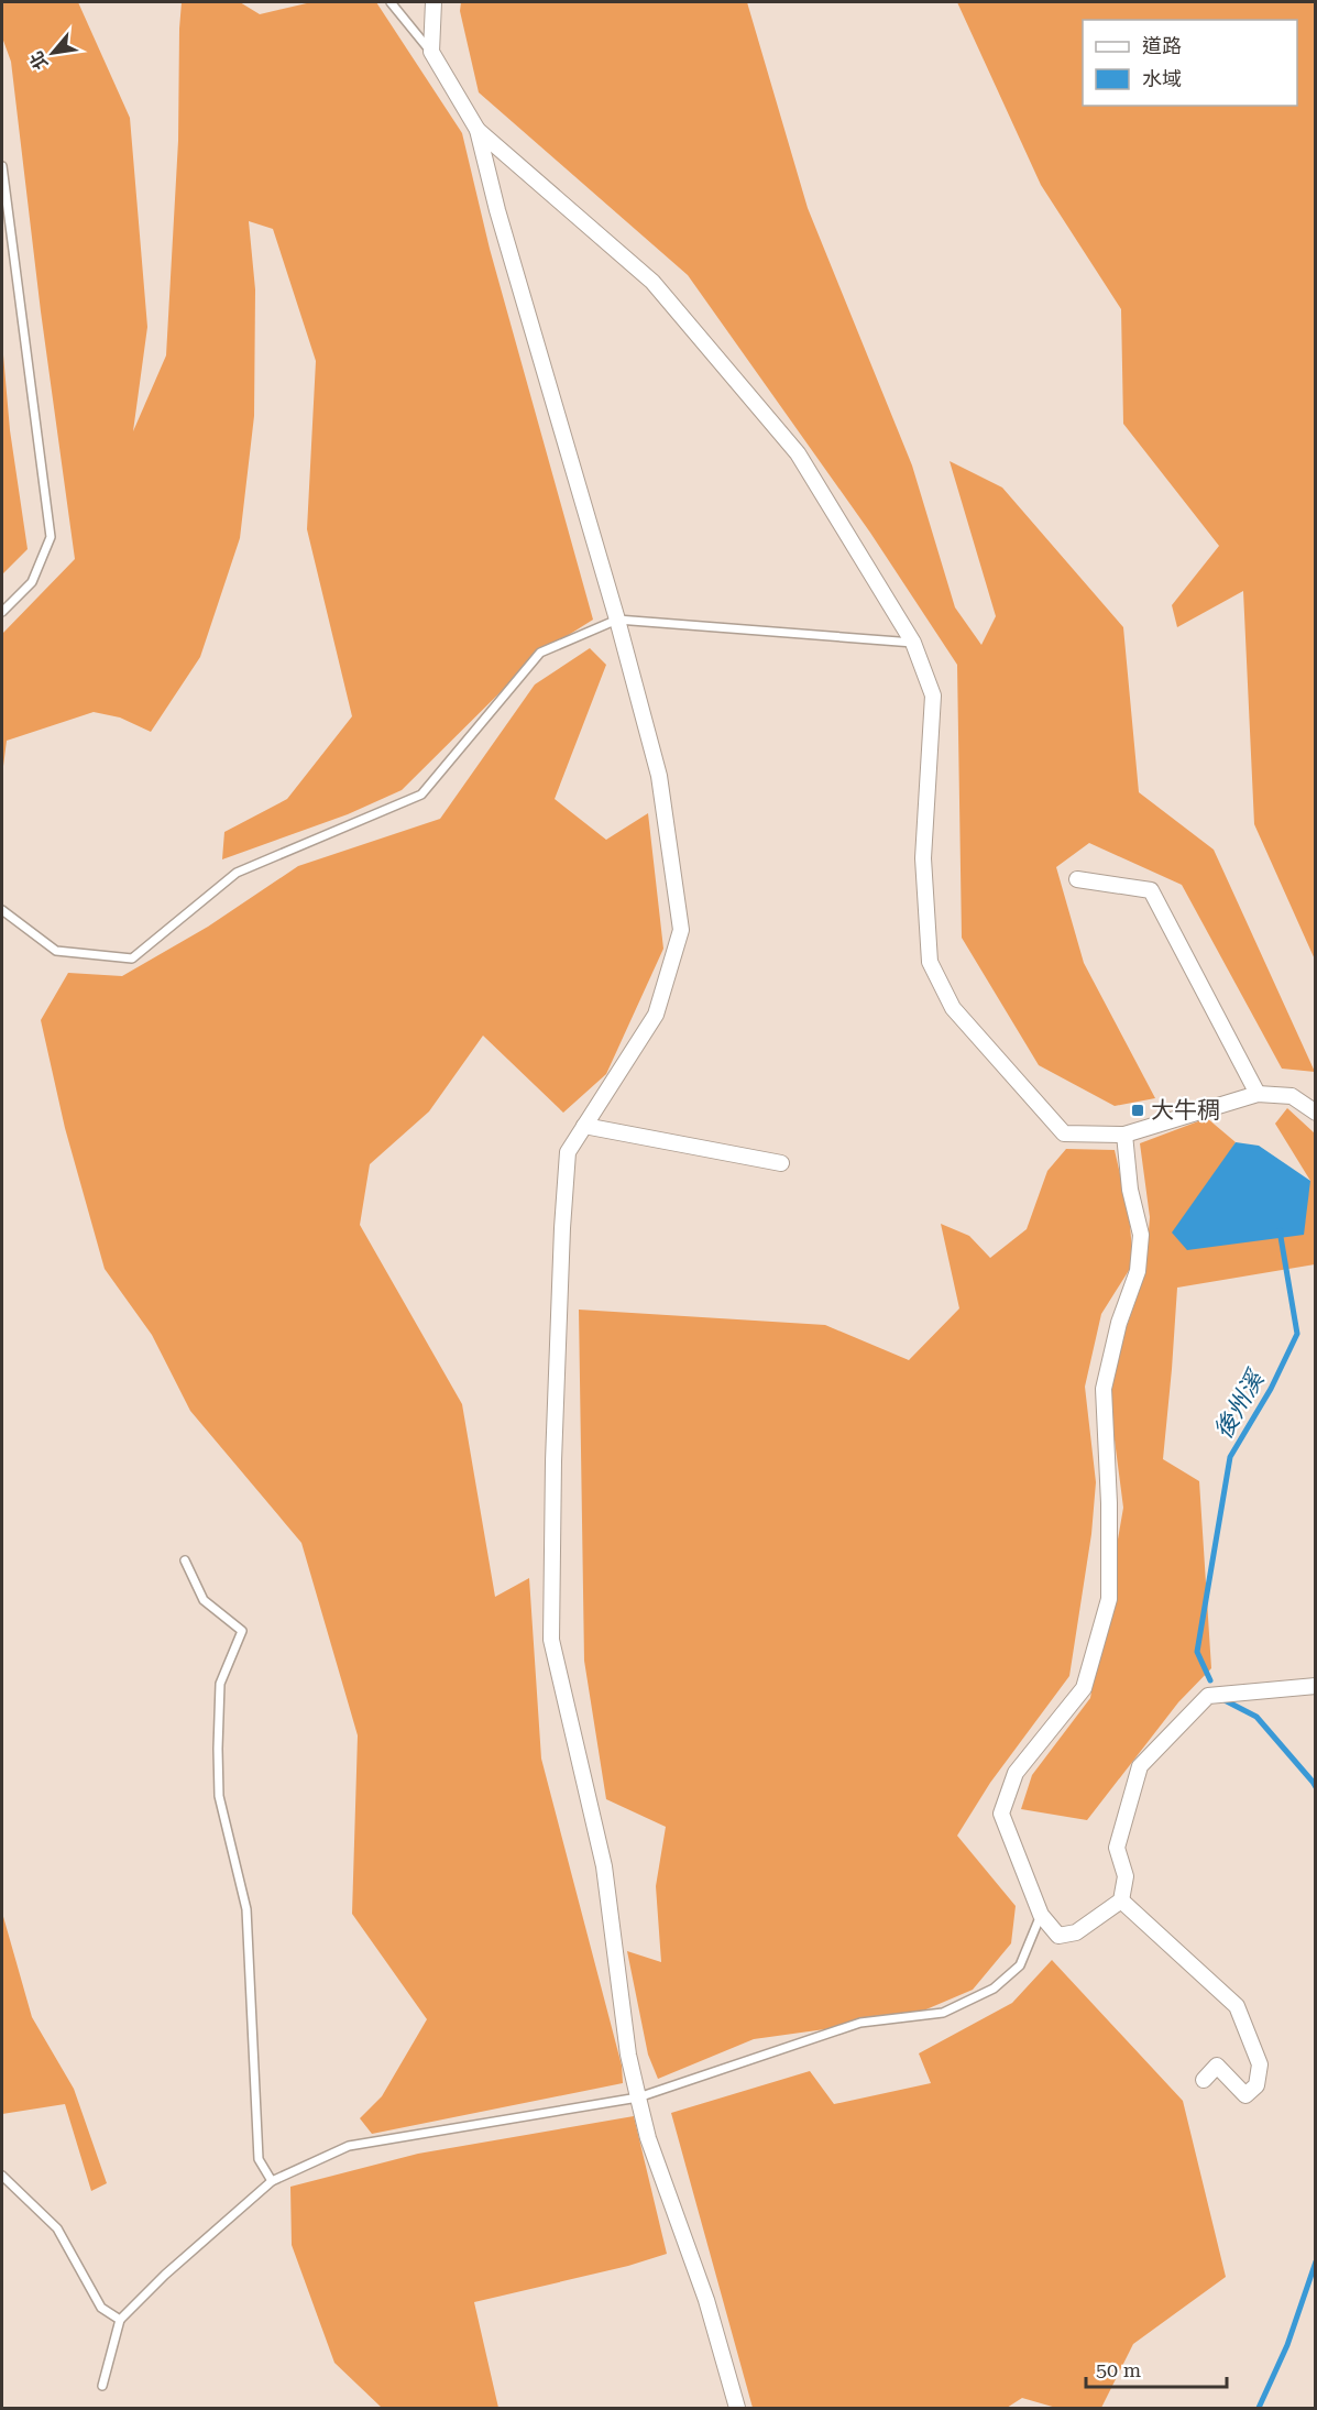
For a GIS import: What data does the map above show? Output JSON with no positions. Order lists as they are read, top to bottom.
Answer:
{
  "water": ["後州溪"],
  "places": {
    "transit": ["大牛稠"]
  },
  "legend": ["道路", "水域"],
  "scale_bar": "50 m",
  "north": "bottom left"
}
